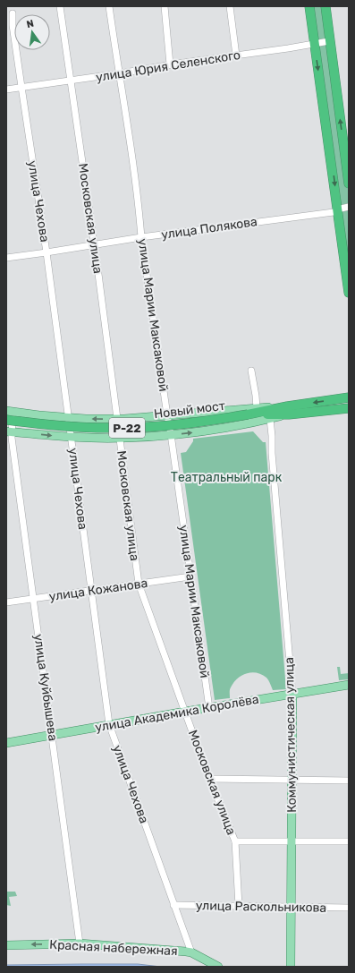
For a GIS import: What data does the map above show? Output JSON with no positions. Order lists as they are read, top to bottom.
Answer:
{
  "streets": {
    "highway": ["Новый мост", "Р-22"],
    "main road": ["улица Академика Королёва", "Коммунистическая улица", "Красная набережная"],
    "street": [
      "улица Юрия Селенского",
      "улица Чехова",
      "Московская улица",
      "улица Полякова",
      "улица Марии Максаковой",
      "улица Кожанова",
      "улица Куйбышева",
      "улица Раскольникова"
    ]
  },
  "crossings": [
    ["улица Юрия Селенского", "улица Чехова"],
    ["улица Юрия Селенского", "Московская улица"],
    ["улица Юрия Селенского", "улица Марии Максаковой"],
    ["улица Чехова", "улица Полякова"],
    ["улица Чехова", "улица Кожанова"],
    ["улица Чехова", "улица Академика Королёва"],
    ["улица Чехова", "улица Раскольникова"],
    ["улица Чехова", "Красная набережная"],
    ["Московская улица", "улица Полякова"],
    ["Московская улица", "улица Кожанова"],
    ["Московская улица", "улица Академика Королёва"],
    ["Московская улица", "улица Раскольникова"],
    ["улица Полякова", "улица Марии Максаковой"],
    ["улица Марии Максаковой", "улица Кожанова"],
    ["улица Марии Максаковой", "улица Академика Королёва"],
    ["улица Кожанова", "улица Куйбышева"],
    ["улица Куйбышева", "улица Академика Королёва"],
    ["улица Куйбышева", "Красная набережная"],
    ["улица Академика Королёва", "Коммунистическая улица"],
    ["Коммунистическая улица", "улица Раскольникова"]
  ],
  "parks": ["Театральный парк"],
  "north": "top"
}
